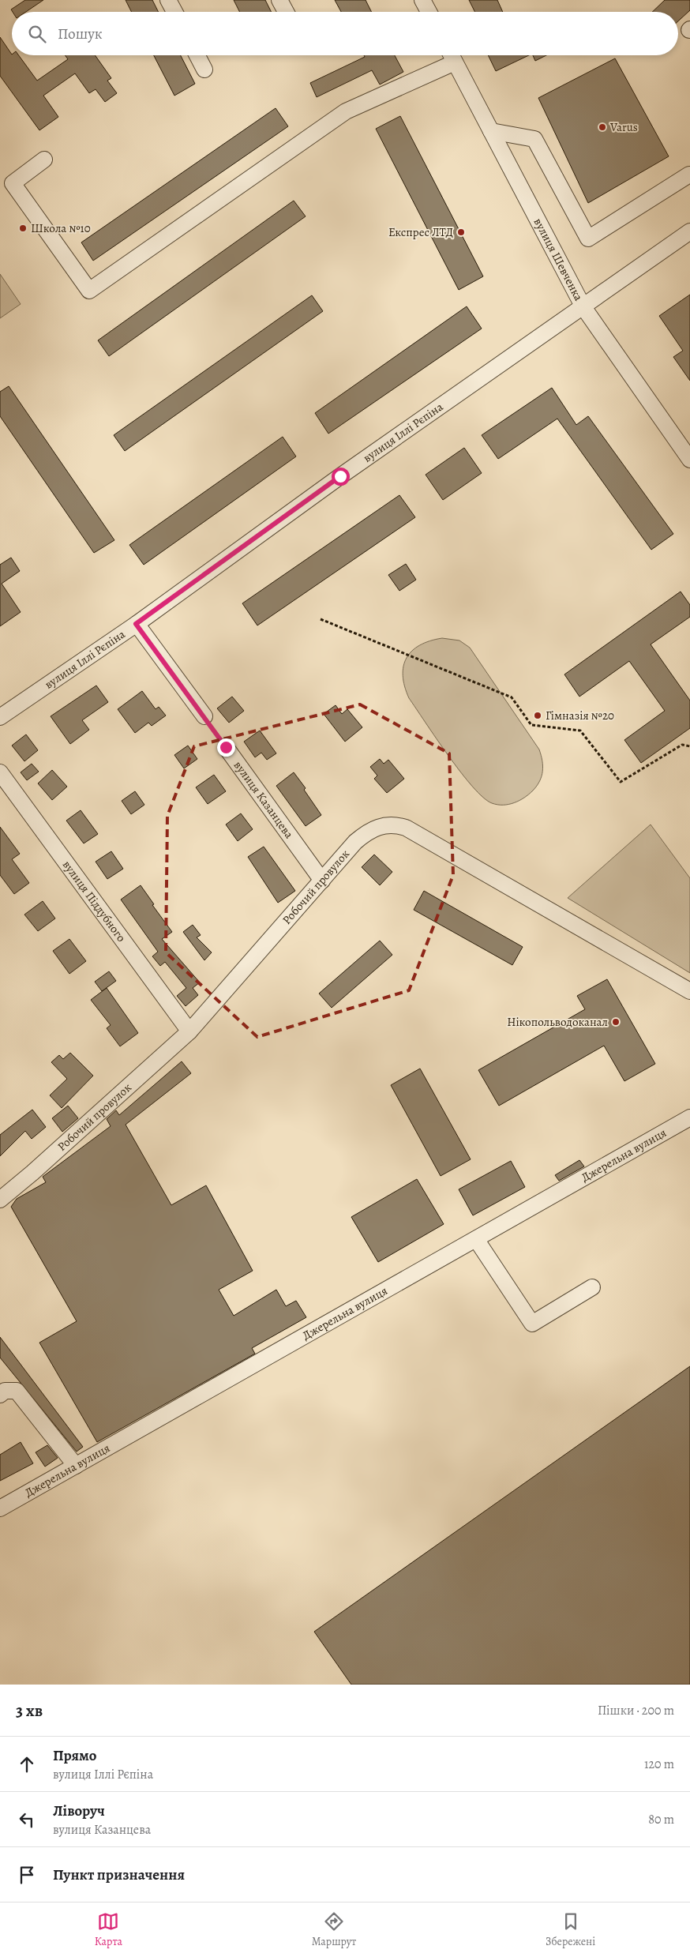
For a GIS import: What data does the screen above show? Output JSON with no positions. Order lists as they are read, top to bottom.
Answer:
{
  "streets": {
    "street": [
      "вулиця Шевченка",
      "вулиця Іллі Рєпіна",
      "вулиця Казанцева",
      "Робочий провулок",
      "вулиця Піддубного",
      "Джерельна вулиця"
    ]
  },
  "crossings": [
    ["вулиця Шевченка", "вулиця Іллі Рєпіна"],
    ["вулиця Казанцева", "Робочий провулок"],
    ["Робочий провулок", "вулиця Піддубного"]
  ],
  "places": [
    "Varus",
    "Школа №10",
    "Експрес ЛТД",
    "Гімназія №20",
    "Нікопольводоканал"
  ],
  "page": {
    "search": "Пошук",
    "heading": ["3 хв", "Пішки · 200 m"],
    "list": [
      ["Прямо", "вулиця Іллі Рєпіна", "120 m"],
      ["Ліворуч", "вулиця Казанцева", "80 m"],
      "Пункт призначення"
    ],
    "nav": ["Карта", "Маршрут", "Збережені"]
  }
}
